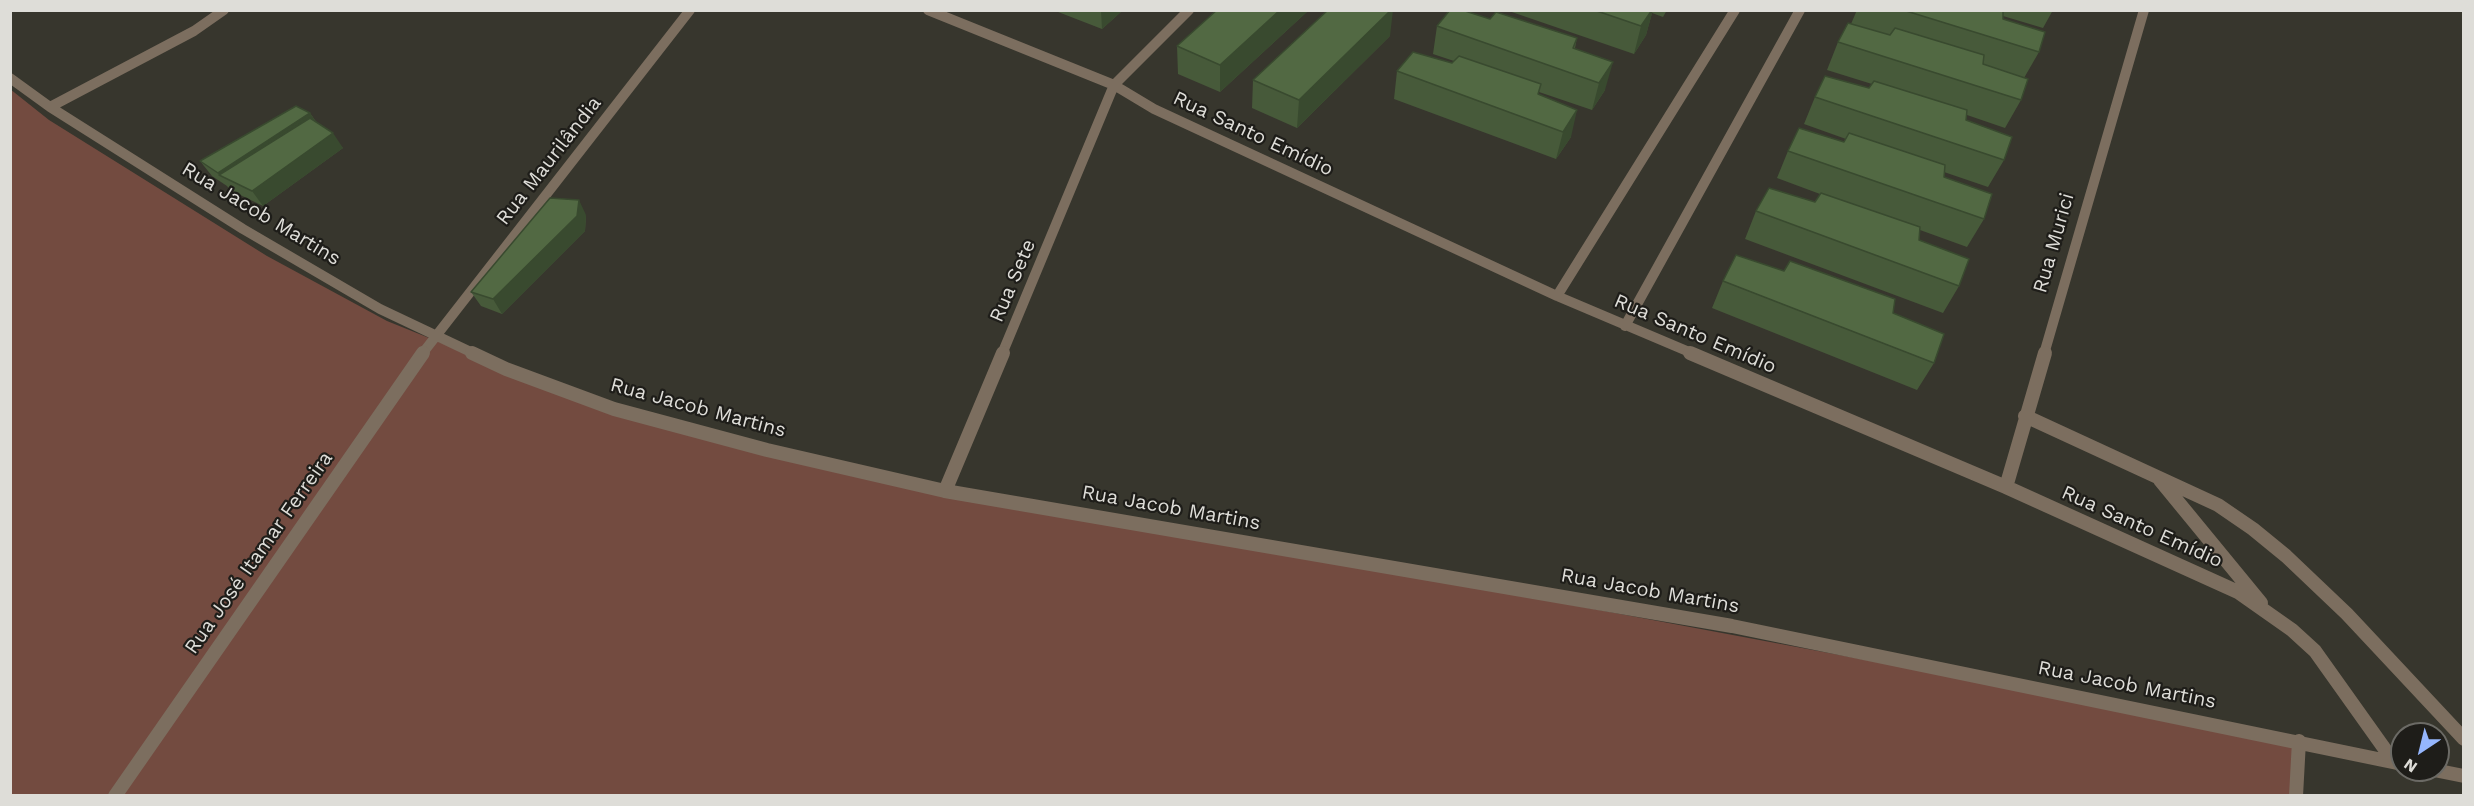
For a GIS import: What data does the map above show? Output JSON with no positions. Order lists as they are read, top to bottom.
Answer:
{
  "streets": {
    "street": [
      "Rua Santo Emídio",
      "Rua Maurilândia",
      "Rua Jacob Martins",
      "Rua Murici",
      "Rua Sete",
      "Rua José Itamar Ferreira"
    ]
  },
  "crossings": [
    ["Rua Santo Emídio", "Rua Murici"],
    ["Rua Santo Emídio", "Rua Sete"],
    ["Rua Maurilândia", "Rua Jacob Martins"],
    ["Rua Maurilândia", "Rua José Itamar Ferreira"],
    ["Rua Jacob Martins", "Rua Sete"],
    ["Rua Jacob Martins", "Rua José Itamar Ferreira"]
  ],
  "north": "bottom left"
}
